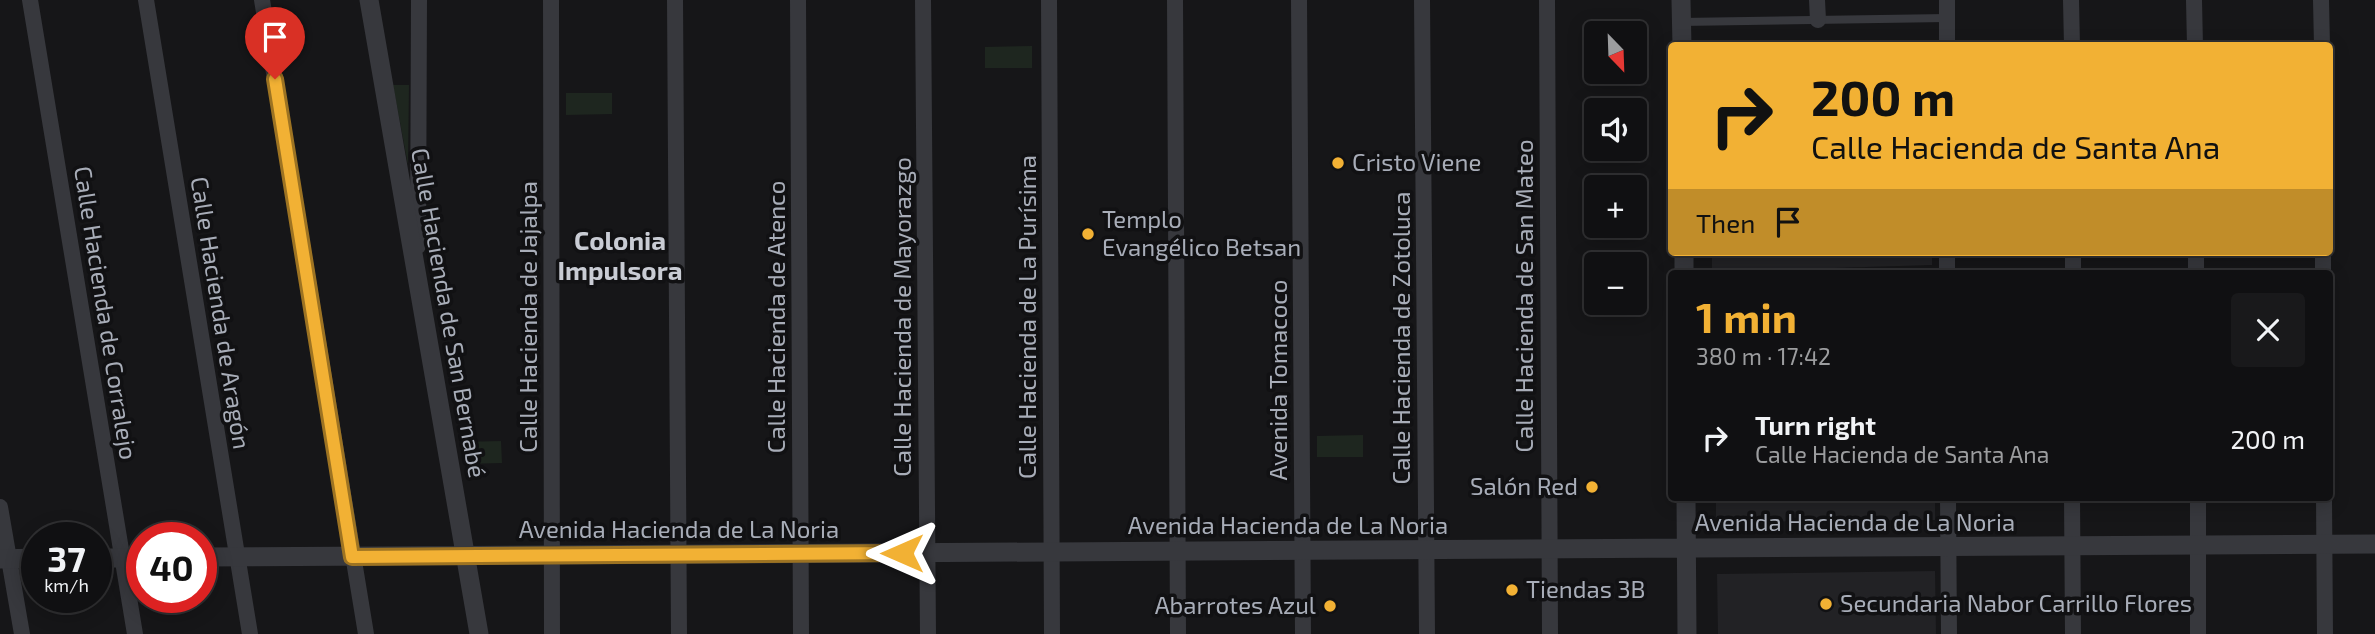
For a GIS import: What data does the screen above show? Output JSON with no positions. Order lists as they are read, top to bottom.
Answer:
{
  "streets": {
    "street": [
      "Calle Hacienda de San Mateo",
      "Calle Hacienda de Corralejo",
      "Calle Hacienda de Aragón",
      "Calle Hacienda de San Bernabé",
      "Calle Hacienda de Jajalpa",
      "Calle Hacienda de Atenco",
      "Calle Hacienda de Mayorazgo",
      "Calle Hacienda de La Purísima",
      "Calle Hacienda de Zotoluca",
      "Avenida Tomacoco",
      "Avenida Hacienda de La Noria"
    ]
  },
  "crossings": [
    ["Calle Hacienda de San Mateo", "Avenida Hacienda de La Noria"],
    ["Calle Hacienda de Aragón", "Avenida Hacienda de La Noria"],
    ["Calle Hacienda de San Bernabé", "Avenida Hacienda de La Noria"],
    ["Calle Hacienda de Jajalpa", "Avenida Hacienda de La Noria"],
    ["Calle Hacienda de Atenco", "Avenida Hacienda de La Noria"],
    ["Calle Hacienda de Mayorazgo", "Avenida Hacienda de La Noria"],
    ["Calle Hacienda de La Purísima", "Avenida Hacienda de La Noria"],
    ["Calle Hacienda de Zotoluca", "Avenida Hacienda de La Noria"],
    ["Avenida Tomacoco", "Avenida Hacienda de La Noria"]
  ],
  "districts": ["Colonia Impulsora"],
  "places": [
    "Cristo Viene",
    "Templo Evangélico Betsan",
    "Salón Red",
    "Tiendas 3B",
    "Secundaria Nabor Carrillo Flores",
    "Abarrotes Azul"
  ],
  "north": "bottom right",
  "page": {
    "map_buttons": ["+", "−"],
    "turn": ["200 m", "Calle Hacienda de Santa Ana"],
    "then": "Then",
    "heading": ["1 min", "380 m · 17:42"],
    "list": [
      {
        "name": "Turn right",
        "note": "Calle Hacienda de Santa Ana",
        "value": "200 m"
      }
    ],
    "speed": "37 km/h",
    "limit": "40"
  }
}
